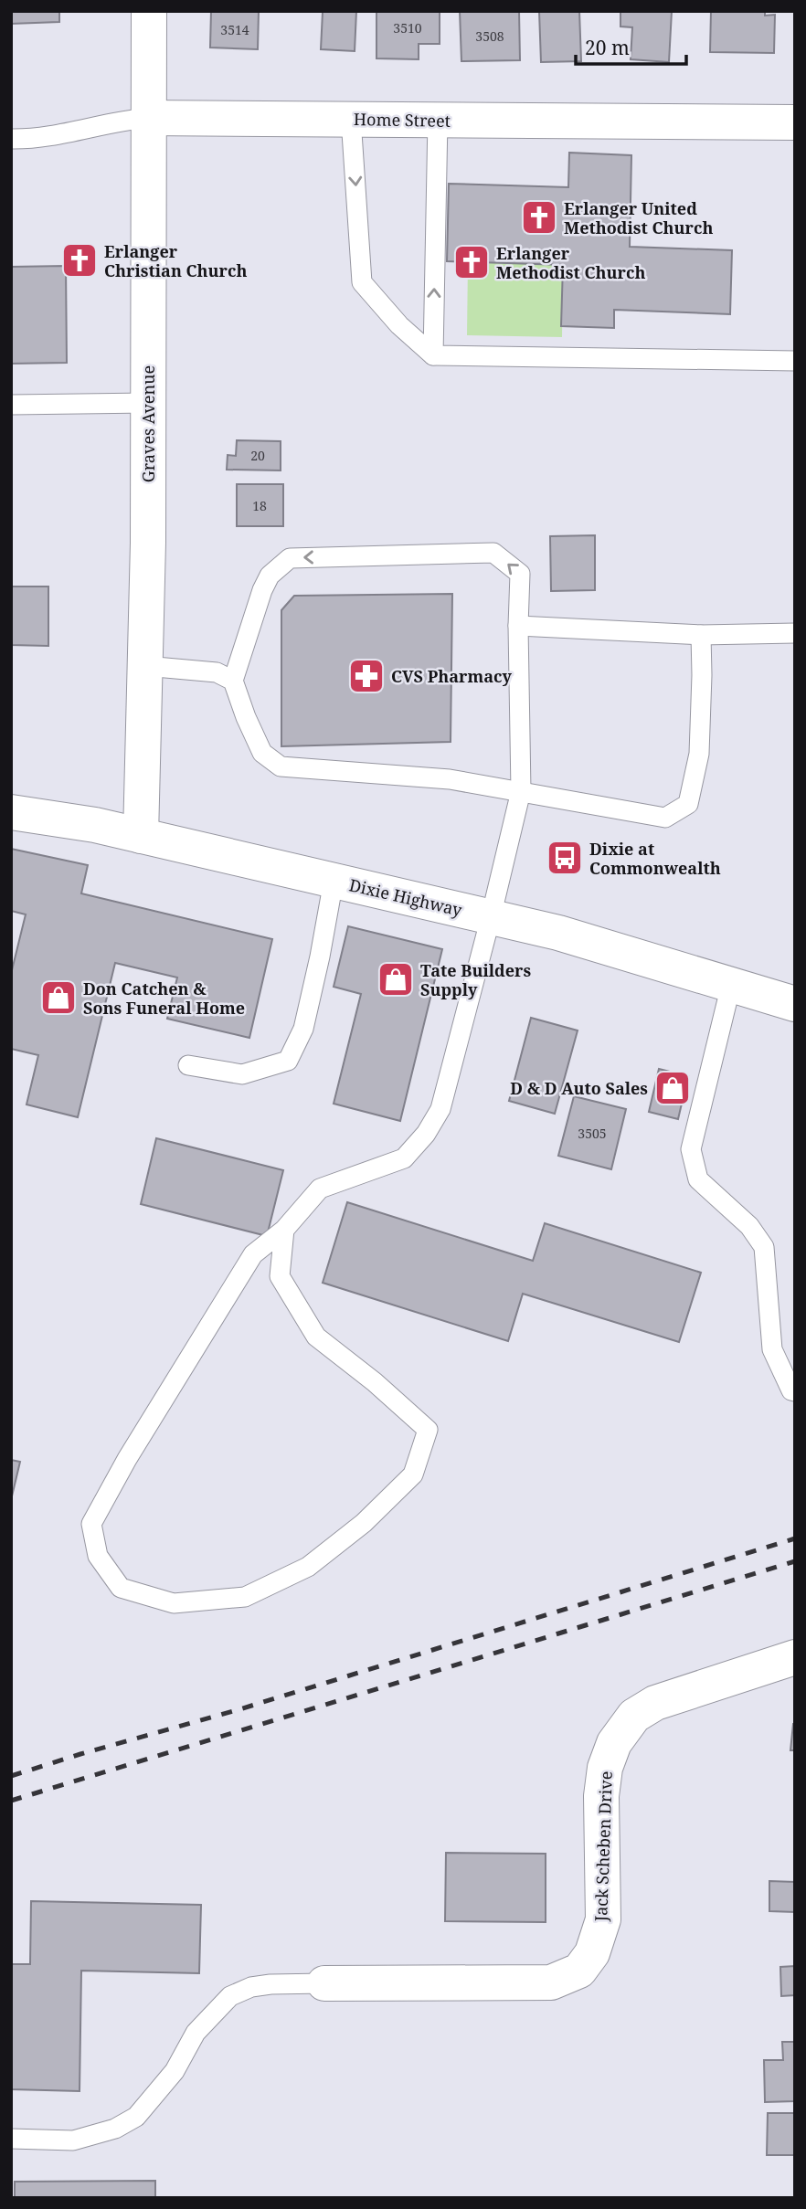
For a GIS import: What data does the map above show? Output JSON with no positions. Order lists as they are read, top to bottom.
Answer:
{
  "streets": {
    "street": [
      "Home Street",
      "Graves Avenue",
      "Dixie Highway",
      "Jack Scheben Drive"
    ]
  },
  "crossings": [
    ["Home Street", "Graves Avenue"],
    ["Graves Avenue", "Dixie Highway"]
  ],
  "places": {
    "church": ["Erlanger United Methodist Church", "Erlanger Christian Church", "Erlanger Methodist Church"],
    "pharmacy": ["CVS Pharmacy"],
    "bus stop": ["Dixie at Commonwealth"],
    "shop": ["Tate Builders Supply", "Don Catchen & Sons Funeral Home", "D & D Auto Sales"]
  },
  "house_numbers": [
    "3510",
    "3514",
    "3508",
    "20",
    "18",
    "3505"
  ],
  "scale_bar": "20 m"
}
